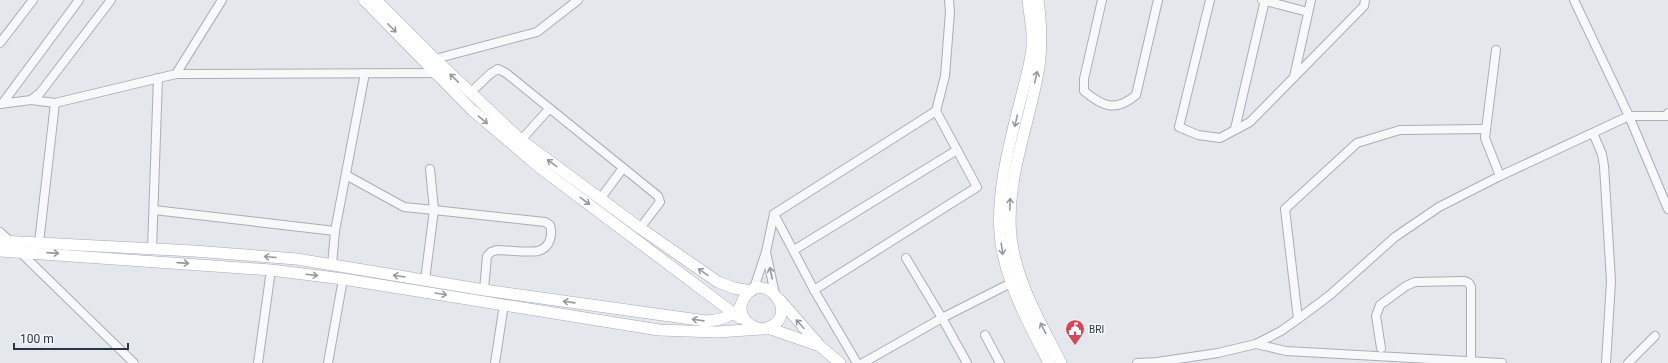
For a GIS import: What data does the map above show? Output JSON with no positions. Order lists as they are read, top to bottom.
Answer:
{
  "places": {
    "public building": ["BRI"]
  },
  "scale_bar": "100 m"
}
